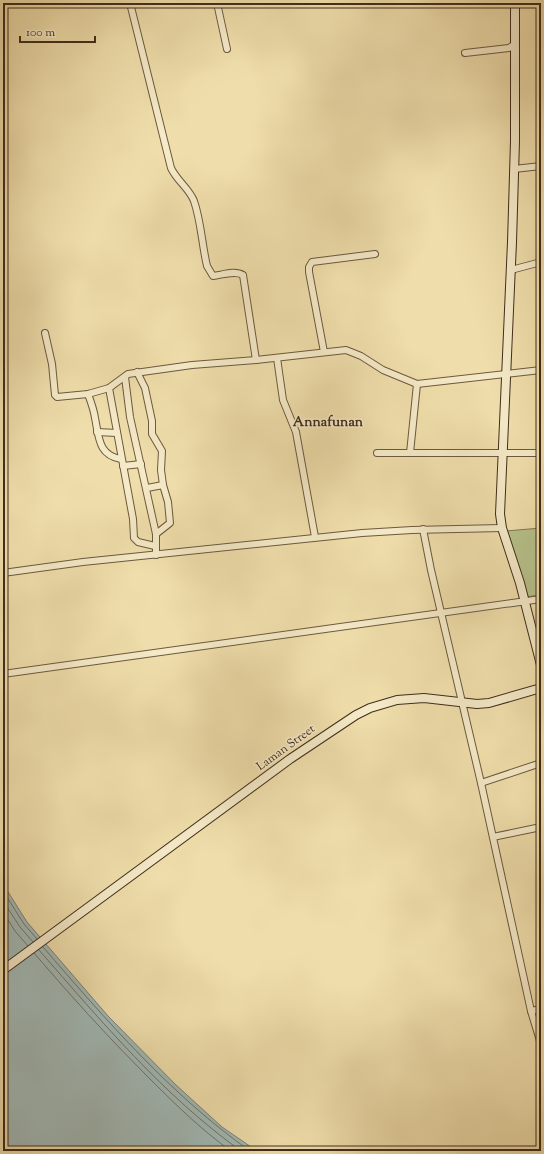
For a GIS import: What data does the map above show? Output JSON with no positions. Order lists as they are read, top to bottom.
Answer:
{
  "streets": {
    "street": ["Laman Street"]
  },
  "districts": ["Annafunan"],
  "scale_bar": "100 m"
}
